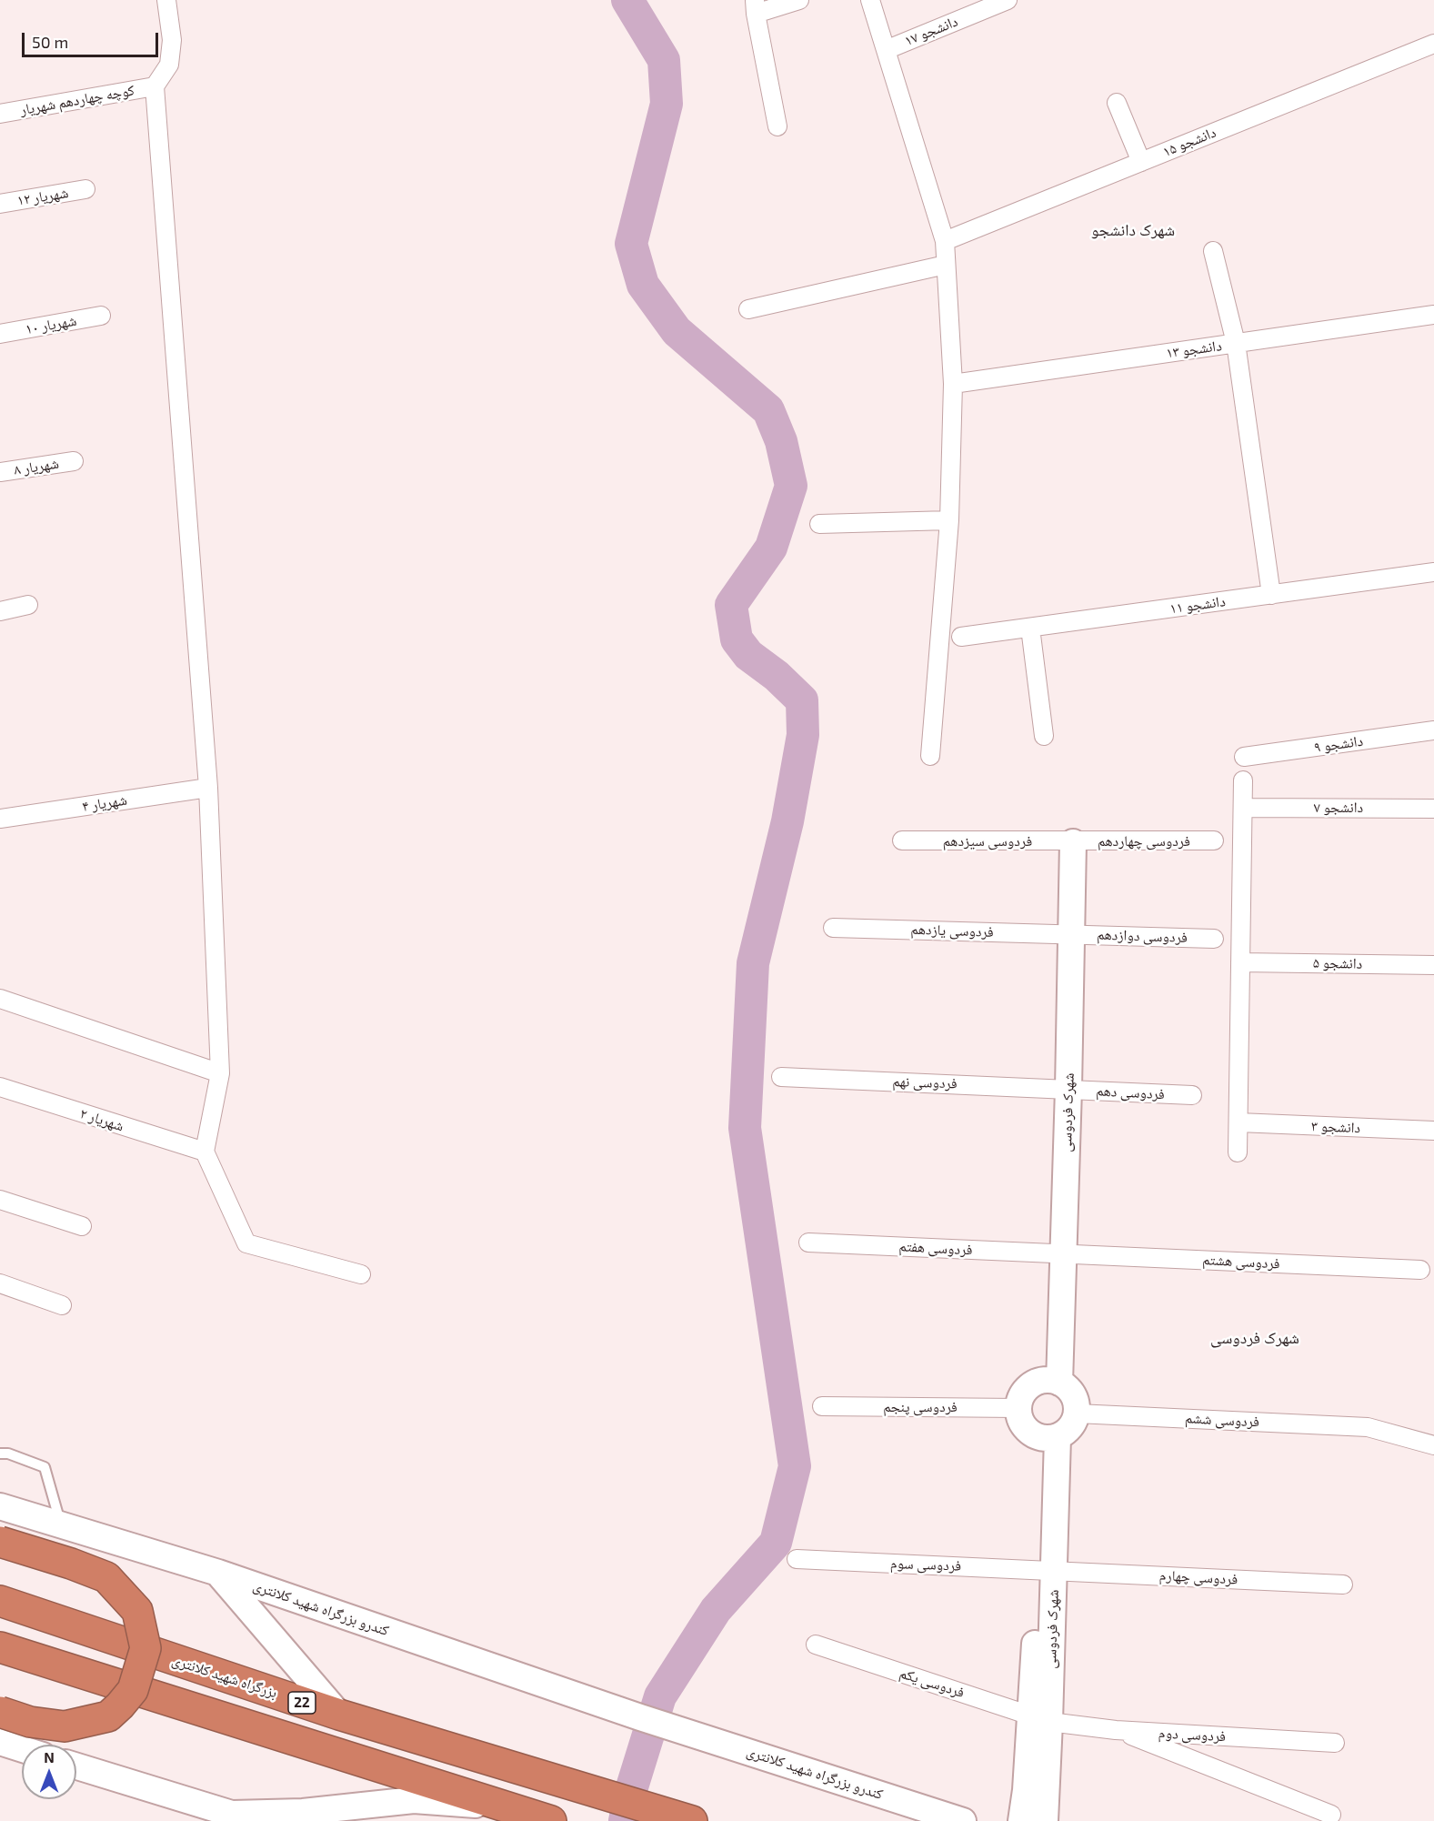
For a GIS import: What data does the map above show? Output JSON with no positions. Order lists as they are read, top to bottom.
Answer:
{
  "streets": {
    "highway": ["بزرگراه شهید کلانتری", "22"],
    "main road": ["شهرک فردوسی", "کندرو بزرگراه شهید کلانتری"],
    "street": [
      "دانشجو ۱۷",
      "کوچه چهاردهم شهریار",
      "دانشجو ۱۵",
      "شهریار ۱۲",
      "شهریار ۱۰",
      "دانشجو ۱۳",
      "شهریار ۸",
      "دانشجو ۱۱",
      "دانشجو ۹",
      "شهریار ۴",
      "دانشجو ۷",
      "فردوسی سیزدهم",
      "فردوسی چهاردهم",
      "فردوسی یازدهم",
      "فردوسی دوازدهم",
      "دانشجو ۵",
      "فردوسی نهم",
      "فردوسی دهم",
      "۲ شهریار",
      "دانشجو ۳",
      "فردوسی هفتم",
      "فردوسی هشتم",
      "فردوسی پنجم",
      "فردوسی ششم",
      "فردوسی سوم",
      "فردوسی چهارم",
      "فردوسی یکم",
      "فردوسی دوم"
    ]
  },
  "crossings": [
    ["فردوسی سیزدهم", "فردوسی چهاردهم"],
    ["فردوسی سیزدهم", "شهرک فردوسی"],
    ["فردوسی چهاردهم", "شهرک فردوسی"],
    ["فردوسی یازدهم", "فردوسی دوازدهم"],
    ["فردوسی یازدهم", "شهرک فردوسی"],
    ["فردوسی دوازدهم", "شهرک فردوسی"],
    ["فردوسی نهم", "فردوسی دهم"],
    ["فردوسی نهم", "شهرک فردوسی"],
    ["فردوسی دهم", "شهرک فردوسی"],
    ["شهرک فردوسی", "فردوسی هفتم"],
    ["شهرک فردوسی", "فردوسی هشتم"],
    ["شهرک فردوسی", "فردوسی پنجم"],
    ["شهرک فردوسی", "فردوسی ششم"],
    ["شهرک فردوسی", "فردوسی سوم"],
    ["شهرک فردوسی", "فردوسی چهارم"],
    ["شهرک فردوسی", "فردوسی یکم"],
    ["شهرک فردوسی", "فردوسی دوم"],
    ["فردوسی هفتم", "فردوسی هشتم"],
    ["فردوسی پنجم", "فردوسی ششم"],
    ["فردوسی سوم", "فردوسی چهارم"],
    ["فردوسی یکم", "فردوسی دوم"]
  ],
  "districts": ["شهرک دانشجو", "شهرک فردوسی"],
  "scale_bar": "50 m",
  "north": "top"
}
